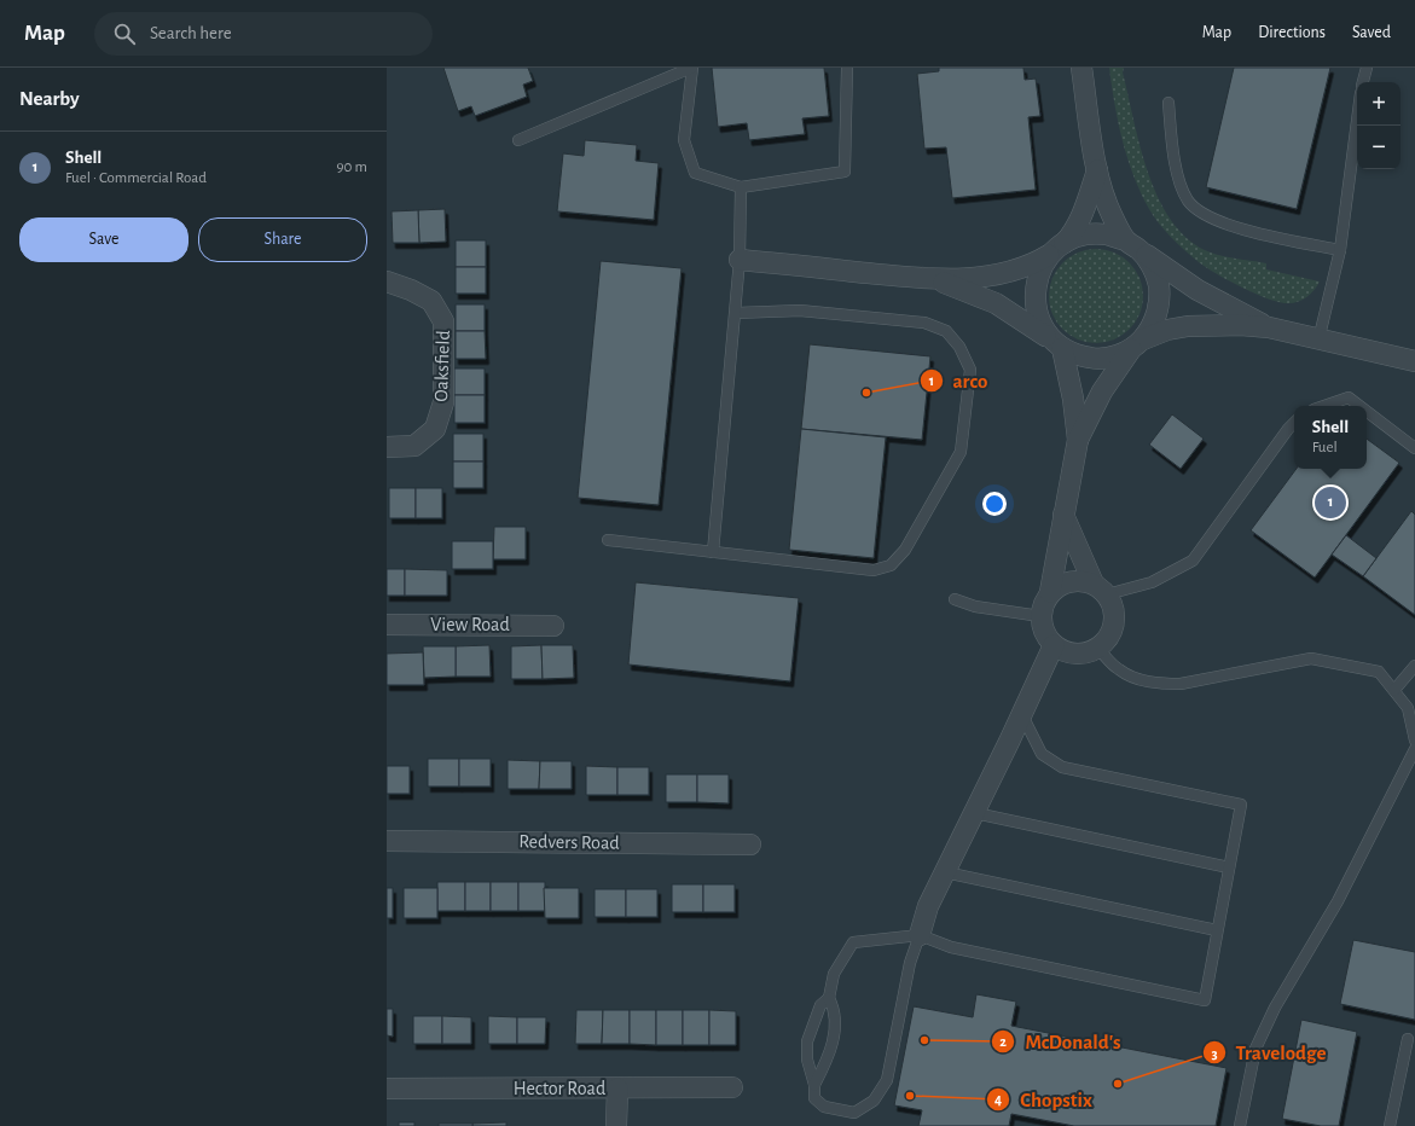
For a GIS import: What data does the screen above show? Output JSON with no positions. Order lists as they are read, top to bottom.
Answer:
{
  "streets": {
    "street": [
      "Oaksfield",
      "View Road",
      "Redvers Road",
      "Hector Road"
    ]
  },
  "places": [
    "arco",
    "McDonald's",
    "Travelodge",
    "Chopstix"
  ],
  "page": {
    "header": "Map",
    "search": "Search here",
    "nav": ["Map", "Directions", "Saved"],
    "heading": "Nearby",
    "map_buttons": ["+", "−"],
    "list": [
      {
        "mark": "1",
        "name": "Shell",
        "note": "Fuel · Commercial Road",
        "value": "90 m"
      }
    ],
    "buttons": ["Save", "Share"],
    "popup": ["Shell", "Fuel"],
    "pins": "1"
  }
}
